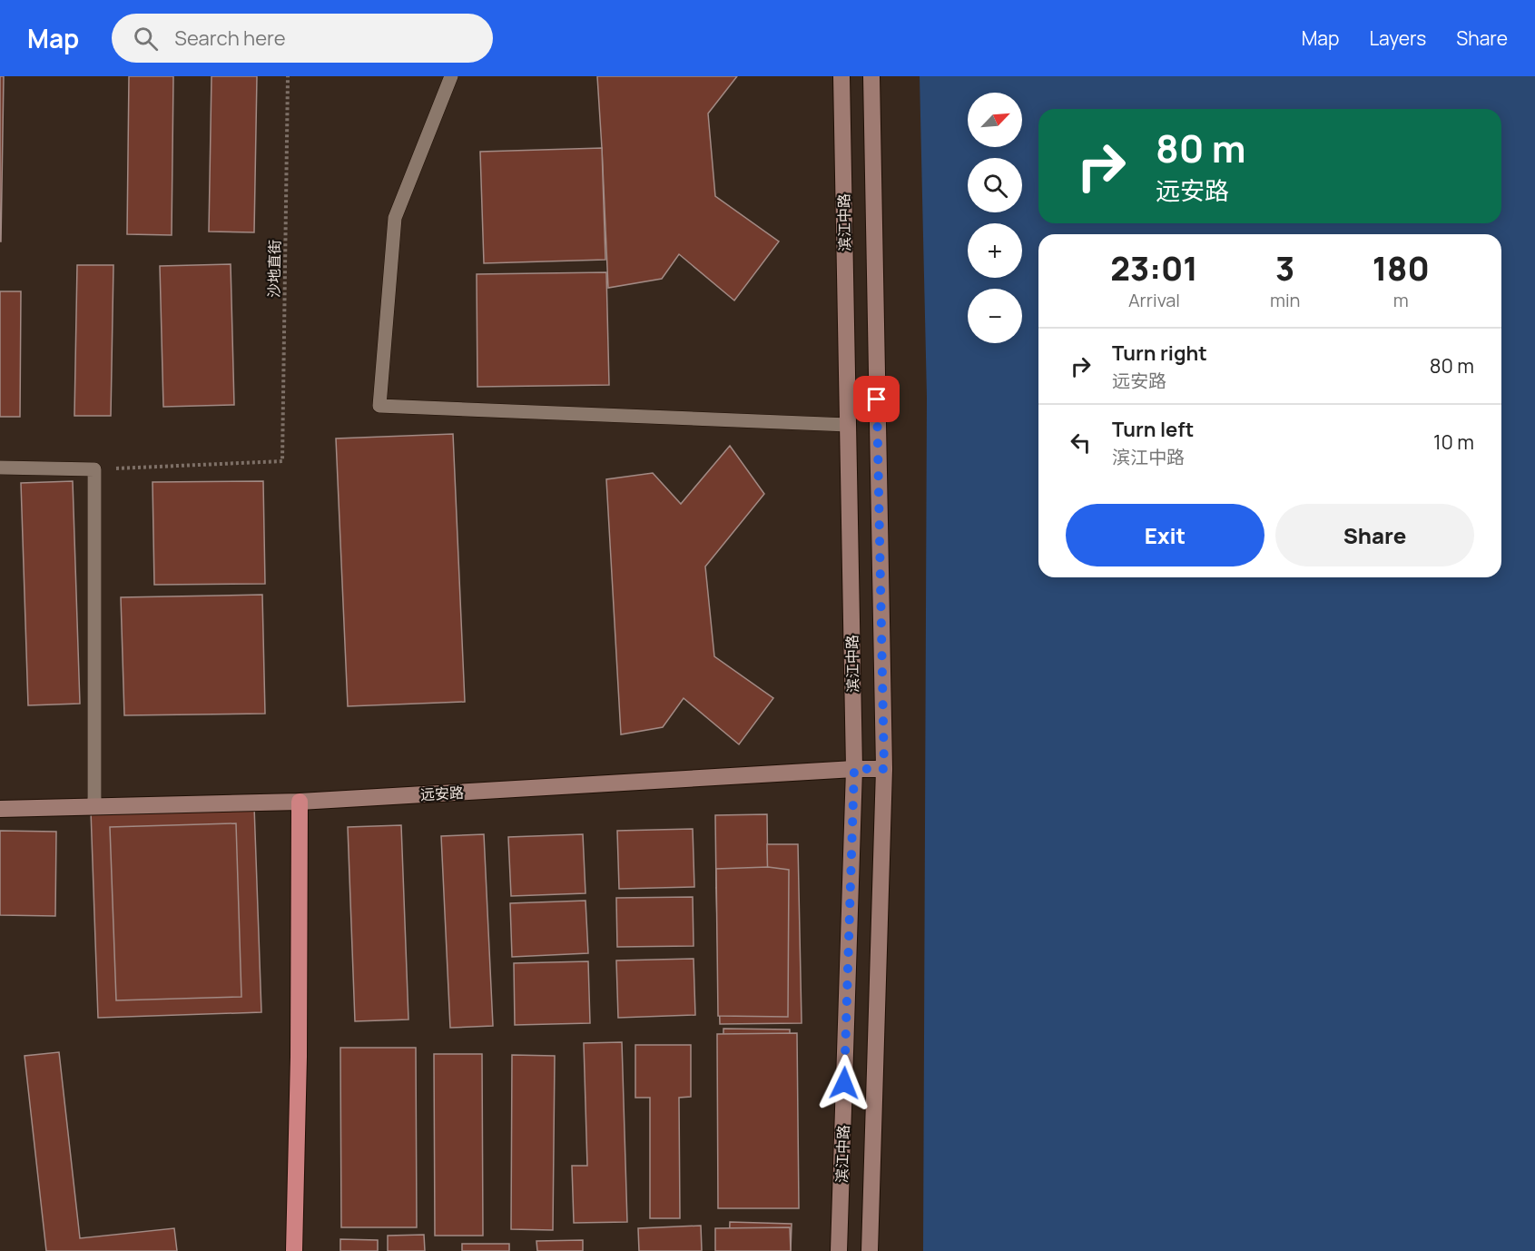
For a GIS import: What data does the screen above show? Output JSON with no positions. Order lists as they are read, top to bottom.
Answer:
{
  "streets": {
    "main road": ["滨江中路", "远安路"],
    "path": ["沙地直街"]
  },
  "crossings": [
    ["滨江中路", "远安路"]
  ],
  "north": "top right",
  "page": {
    "header": "Map",
    "search": "Search here",
    "nav": ["Map", "Layers", "Share"],
    "map_buttons": ["+", "−"],
    "turn": ["80 m", "远安路"],
    "eta": [
      "23:01",
      "Arrival",
      "3",
      "min",
      "180",
      "m"
    ],
    "list": [
      {
        "name": "Turn right",
        "note": "远安路",
        "value": "80 m"
      },
      {
        "name": "Turn left",
        "note": "滨江中路",
        "value": "10 m"
      }
    ],
    "buttons": ["Exit", "Share"]
  }
}
